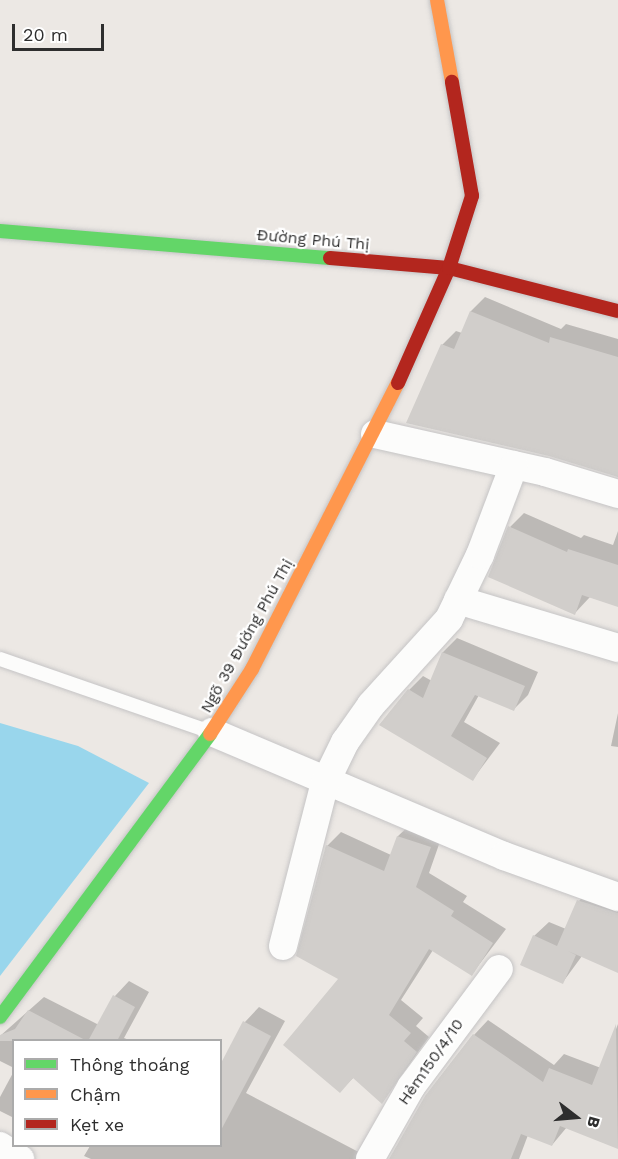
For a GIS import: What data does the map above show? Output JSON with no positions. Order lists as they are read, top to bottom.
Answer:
{
  "streets": {
    "street": ["Đường Phú Thị", "Ngõ 39 Đường Phú Thị", "Hẻm150/4/10"]
  },
  "crossings": [
    ["Đường Phú Thị", "Ngõ 39 Đường Phú Thị"]
  ],
  "legend": ["Thông thoáng", "Chậm", "Kẹt xe"],
  "scale_bar": "20 m",
  "north": "right"
}
